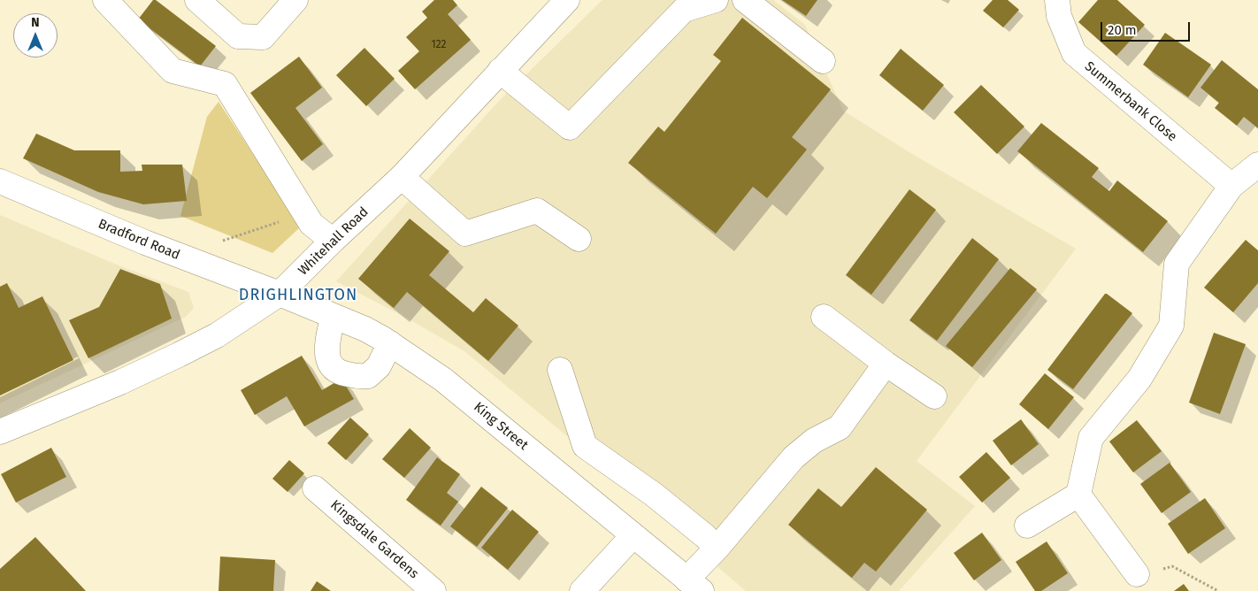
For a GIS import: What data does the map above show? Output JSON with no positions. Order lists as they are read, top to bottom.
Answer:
{
  "streets": {
    "main road": [
      "Summerbank Close",
      "Bradford Road",
      "Whitehall Road",
      "King Street",
      "Kingsdale Gardens"
    ]
  },
  "crossings": [
    ["Bradford Road", "Whitehall Road"],
    ["Bradford Road", "King Street"],
    ["Whitehall Road", "King Street"]
  ],
  "districts": ["DRIGHLINGTON"],
  "house_numbers": ["122"],
  "scale_bar": "20 m",
  "north": "top"
}
